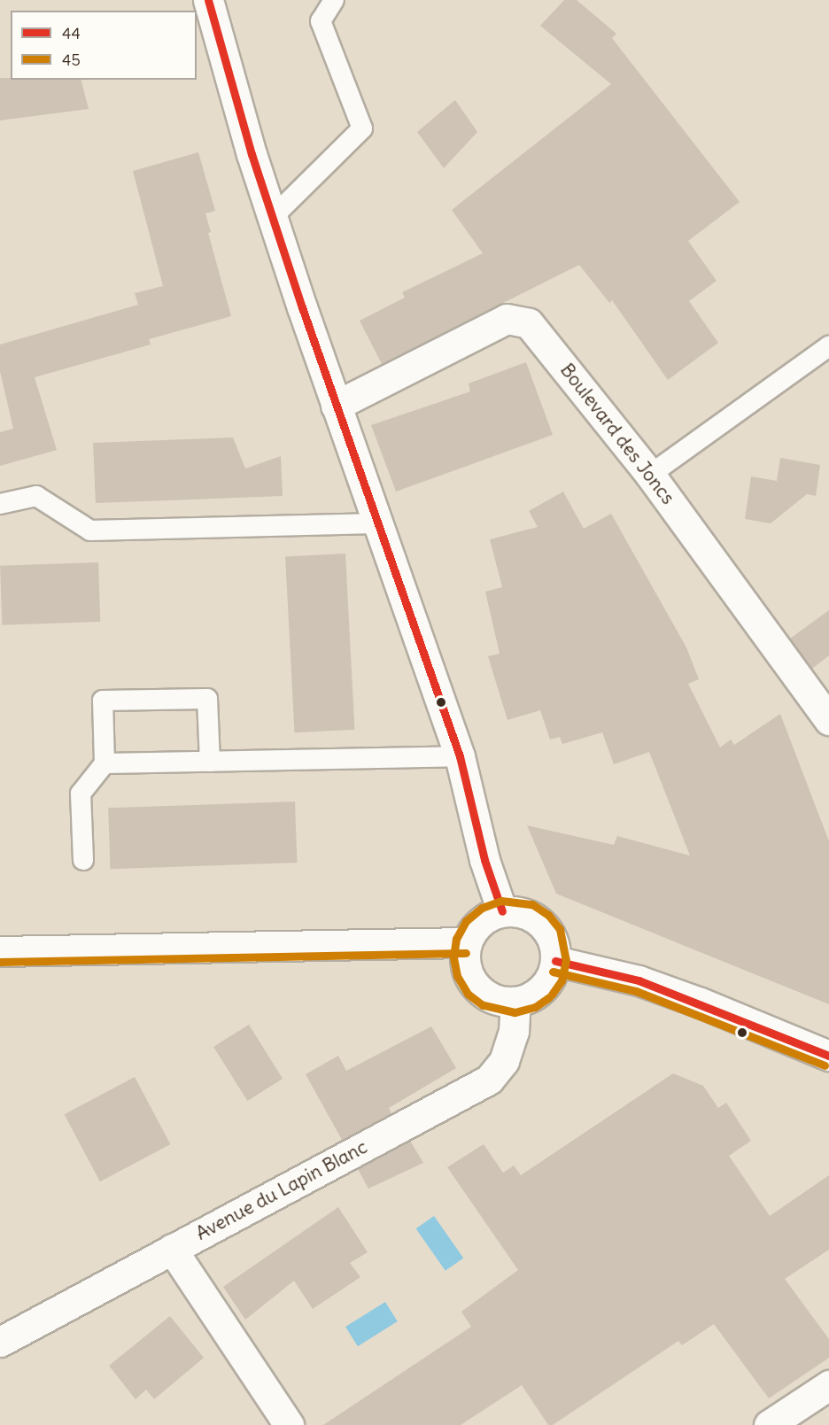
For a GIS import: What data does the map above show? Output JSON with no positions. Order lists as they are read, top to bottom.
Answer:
{
  "streets": {
    "street": ["Boulevard des Joncs", "Avenue du Lapin Blanc"]
  },
  "lines": ["transit line 44", "transit line 45"],
  "legend": ["44", "45"]
}
